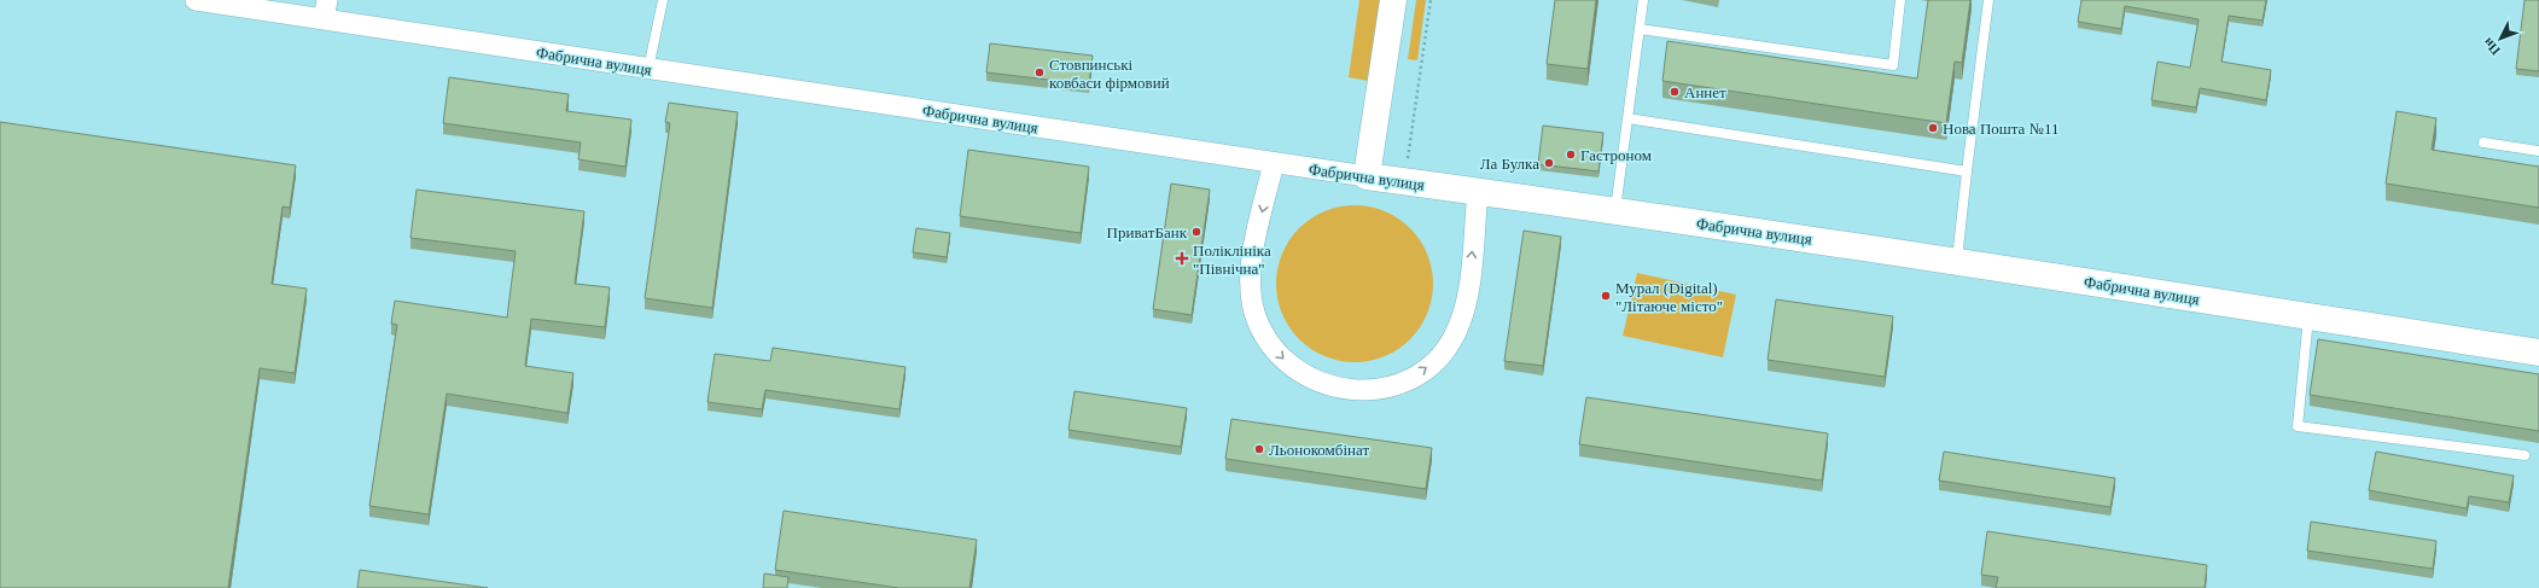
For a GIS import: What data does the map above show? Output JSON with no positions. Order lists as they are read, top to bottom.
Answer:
{
  "streets": {
    "street": ["Фабрична вулиця"]
  },
  "places": {
    "other": [
      "Стовпинські ковбаси фірмовий",
      "Аннет",
      "Нова Пошта №11",
      "Гастроном",
      "Ла Булка",
      "ПриватБанк",
      "Мурал (Digital) \"Літаюче місто\"",
      "Льонокомбінат"
    ],
    "health": ["Поліклініка \"Північна\""]
  },
  "north": "bottom left"
}
